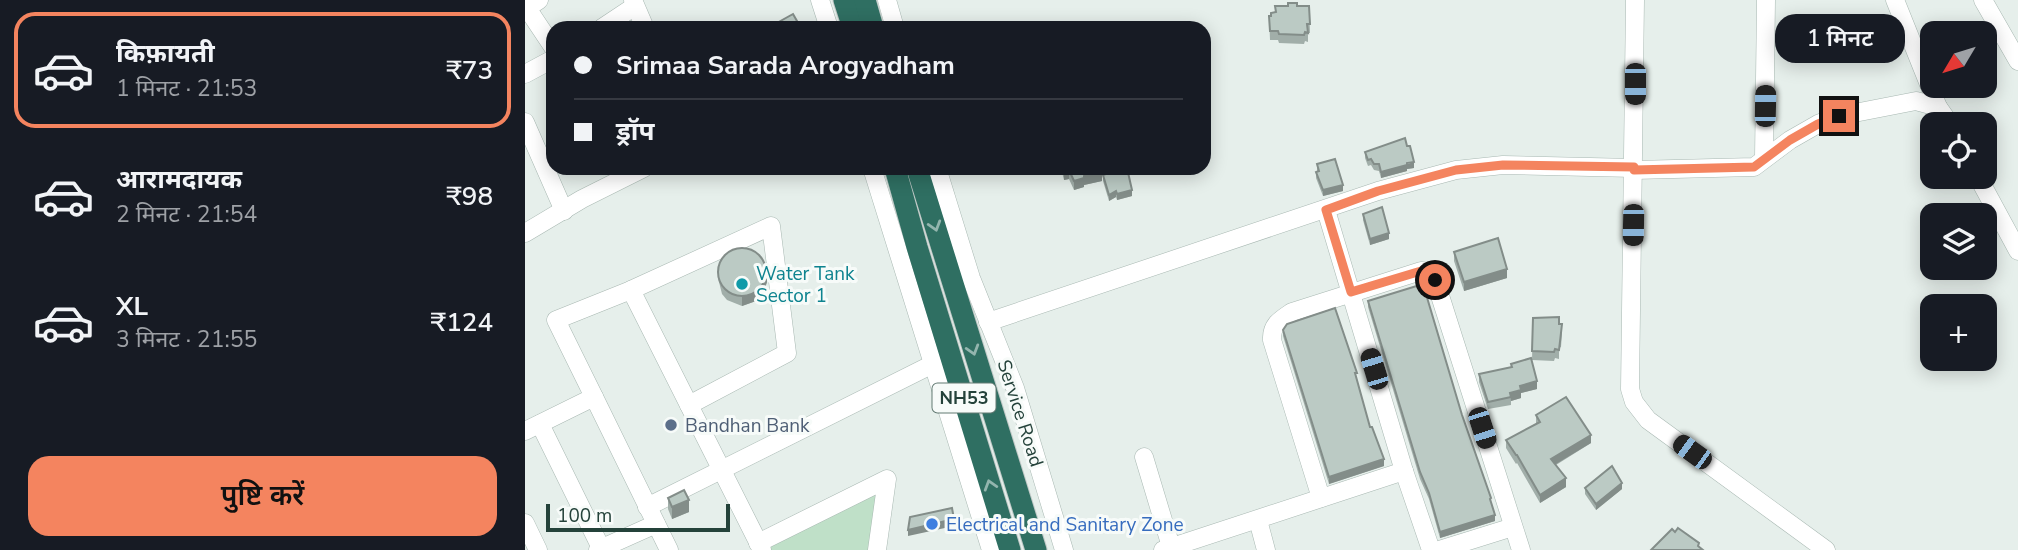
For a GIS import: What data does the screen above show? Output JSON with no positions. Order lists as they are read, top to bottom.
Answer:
{
  "streets": {
    "highway": ["NH53"],
    "street": ["Service Road"]
  },
  "crossings": [
    ["NH53", "Service Road"]
  ],
  "places": ["Water Tank Sector 1", "Bandhan Bank", "Electrical and Sanitary Zone"],
  "scale_bar": "100 m",
  "north": "bottom left",
  "page": {
    "list": [
      {
        "name": "किफ़ायती",
        "note": "1 मिनट · 21:53",
        "value": "₹73"
      },
      {
        "name": "आरामदायक",
        "note": "2 मिनट · 21:54",
        "value": "₹98"
      },
      {
        "name": "XL",
        "note": "3 मिनट · 21:55",
        "value": "₹124"
      }
    ],
    "bubble": "1 मिनट",
    "map_buttons": "+",
    "banner": ["Srimaa Sarada Arogyadham", "ड्रॉप"],
    "buttons": "पुष्टि करें",
    "scale": "100 m"
  }
}
